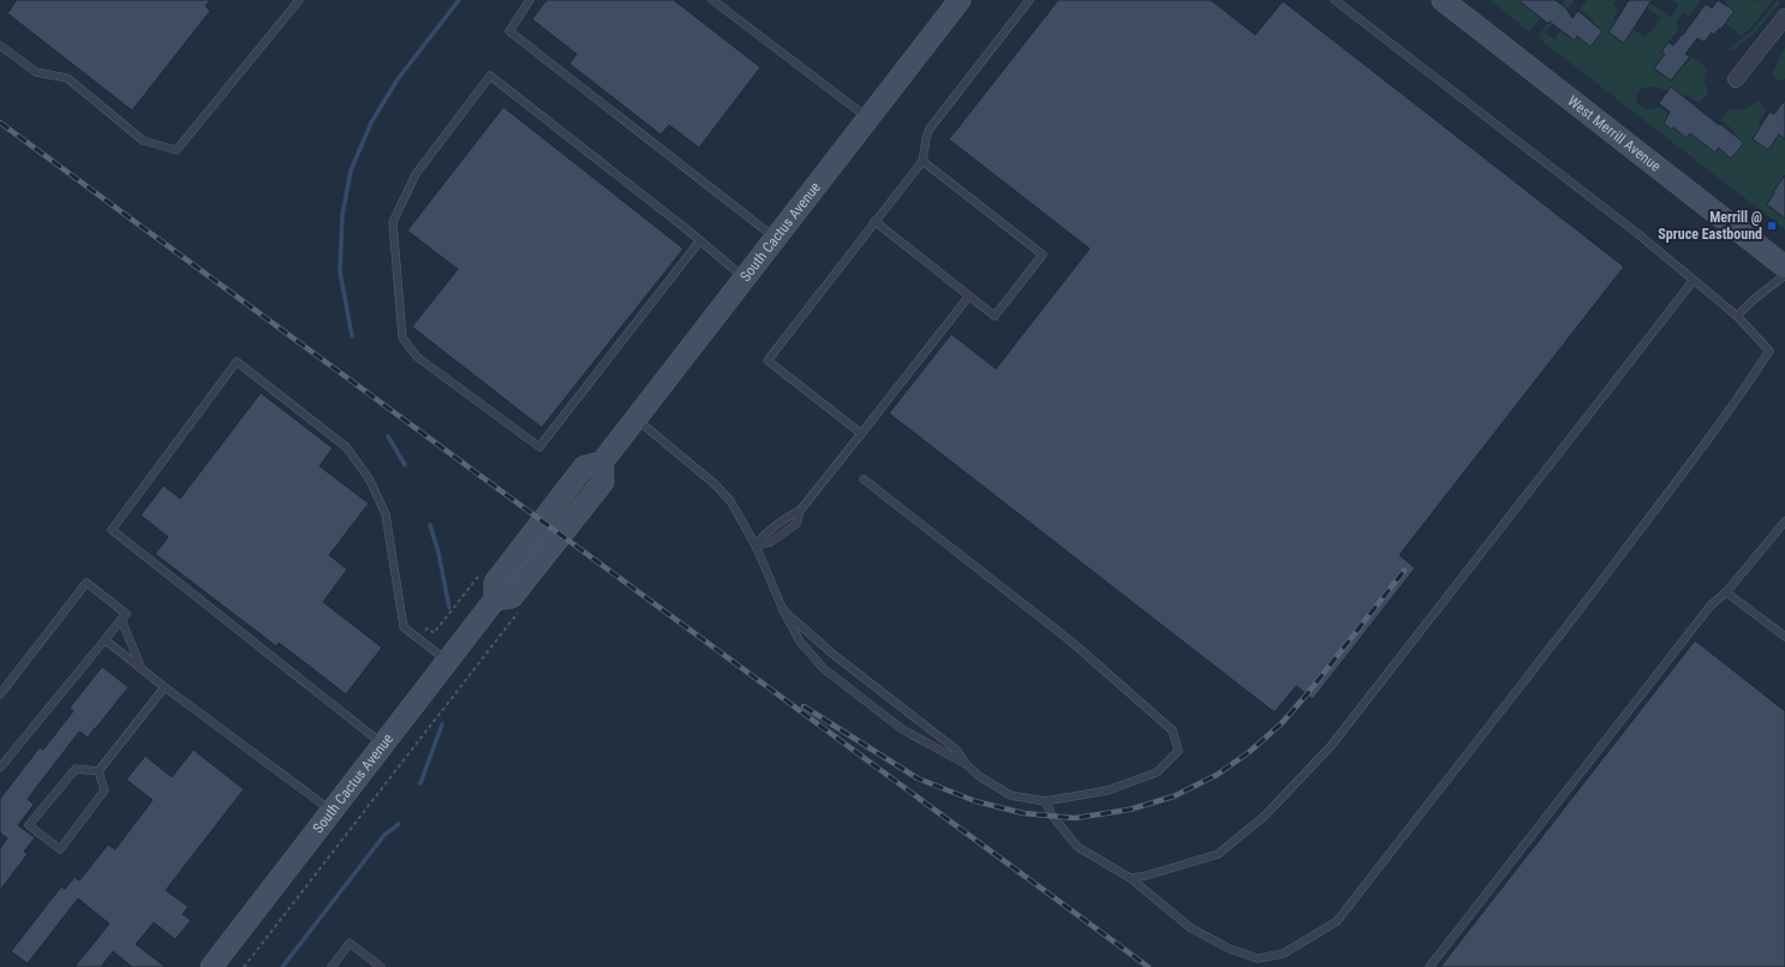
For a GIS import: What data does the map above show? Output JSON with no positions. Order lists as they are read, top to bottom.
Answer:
{
  "streets": {
    "main road": ["West Merrill Avenue", "South Cactus Avenue"]
  },
  "places": {
    "transit": ["Merrill @ Spruce Eastbound"]
  }
}
